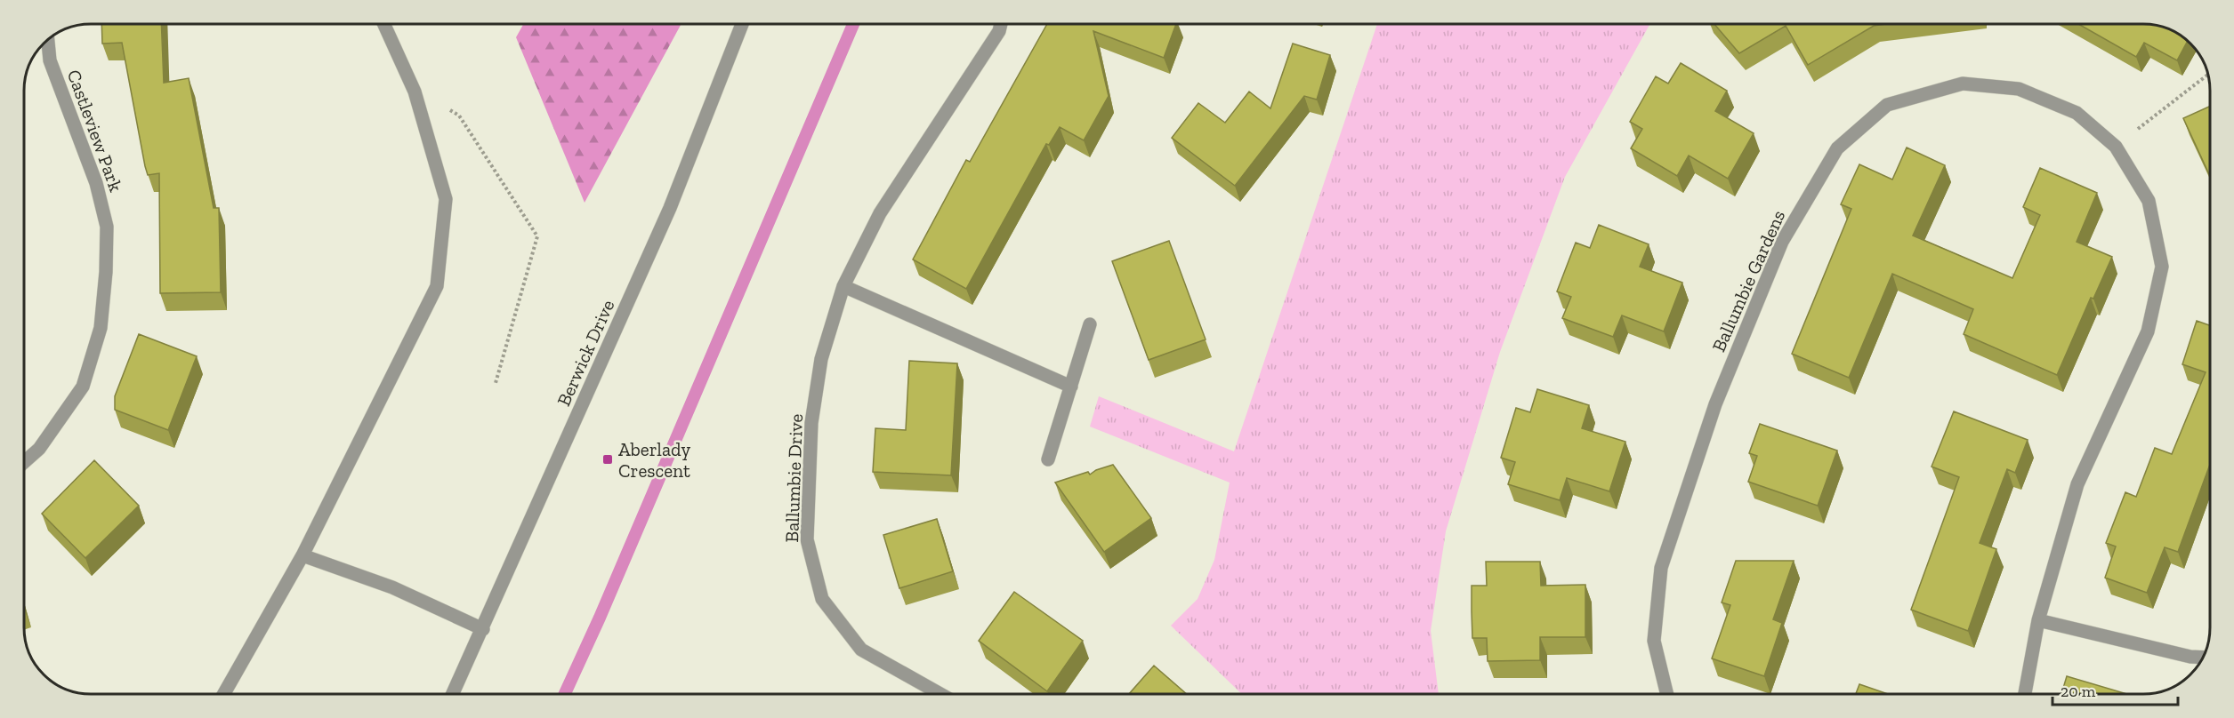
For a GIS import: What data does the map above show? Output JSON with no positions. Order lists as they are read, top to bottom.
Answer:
{
  "streets": {
    "street": [
      "Castleview Park",
      "Ballumbie Gardens",
      "Berwick Drive",
      "Ballumbie Drive"
    ]
  },
  "places": {
    "transit": ["Aberlady Crescent"]
  },
  "scale_bar": "20 m"
}
